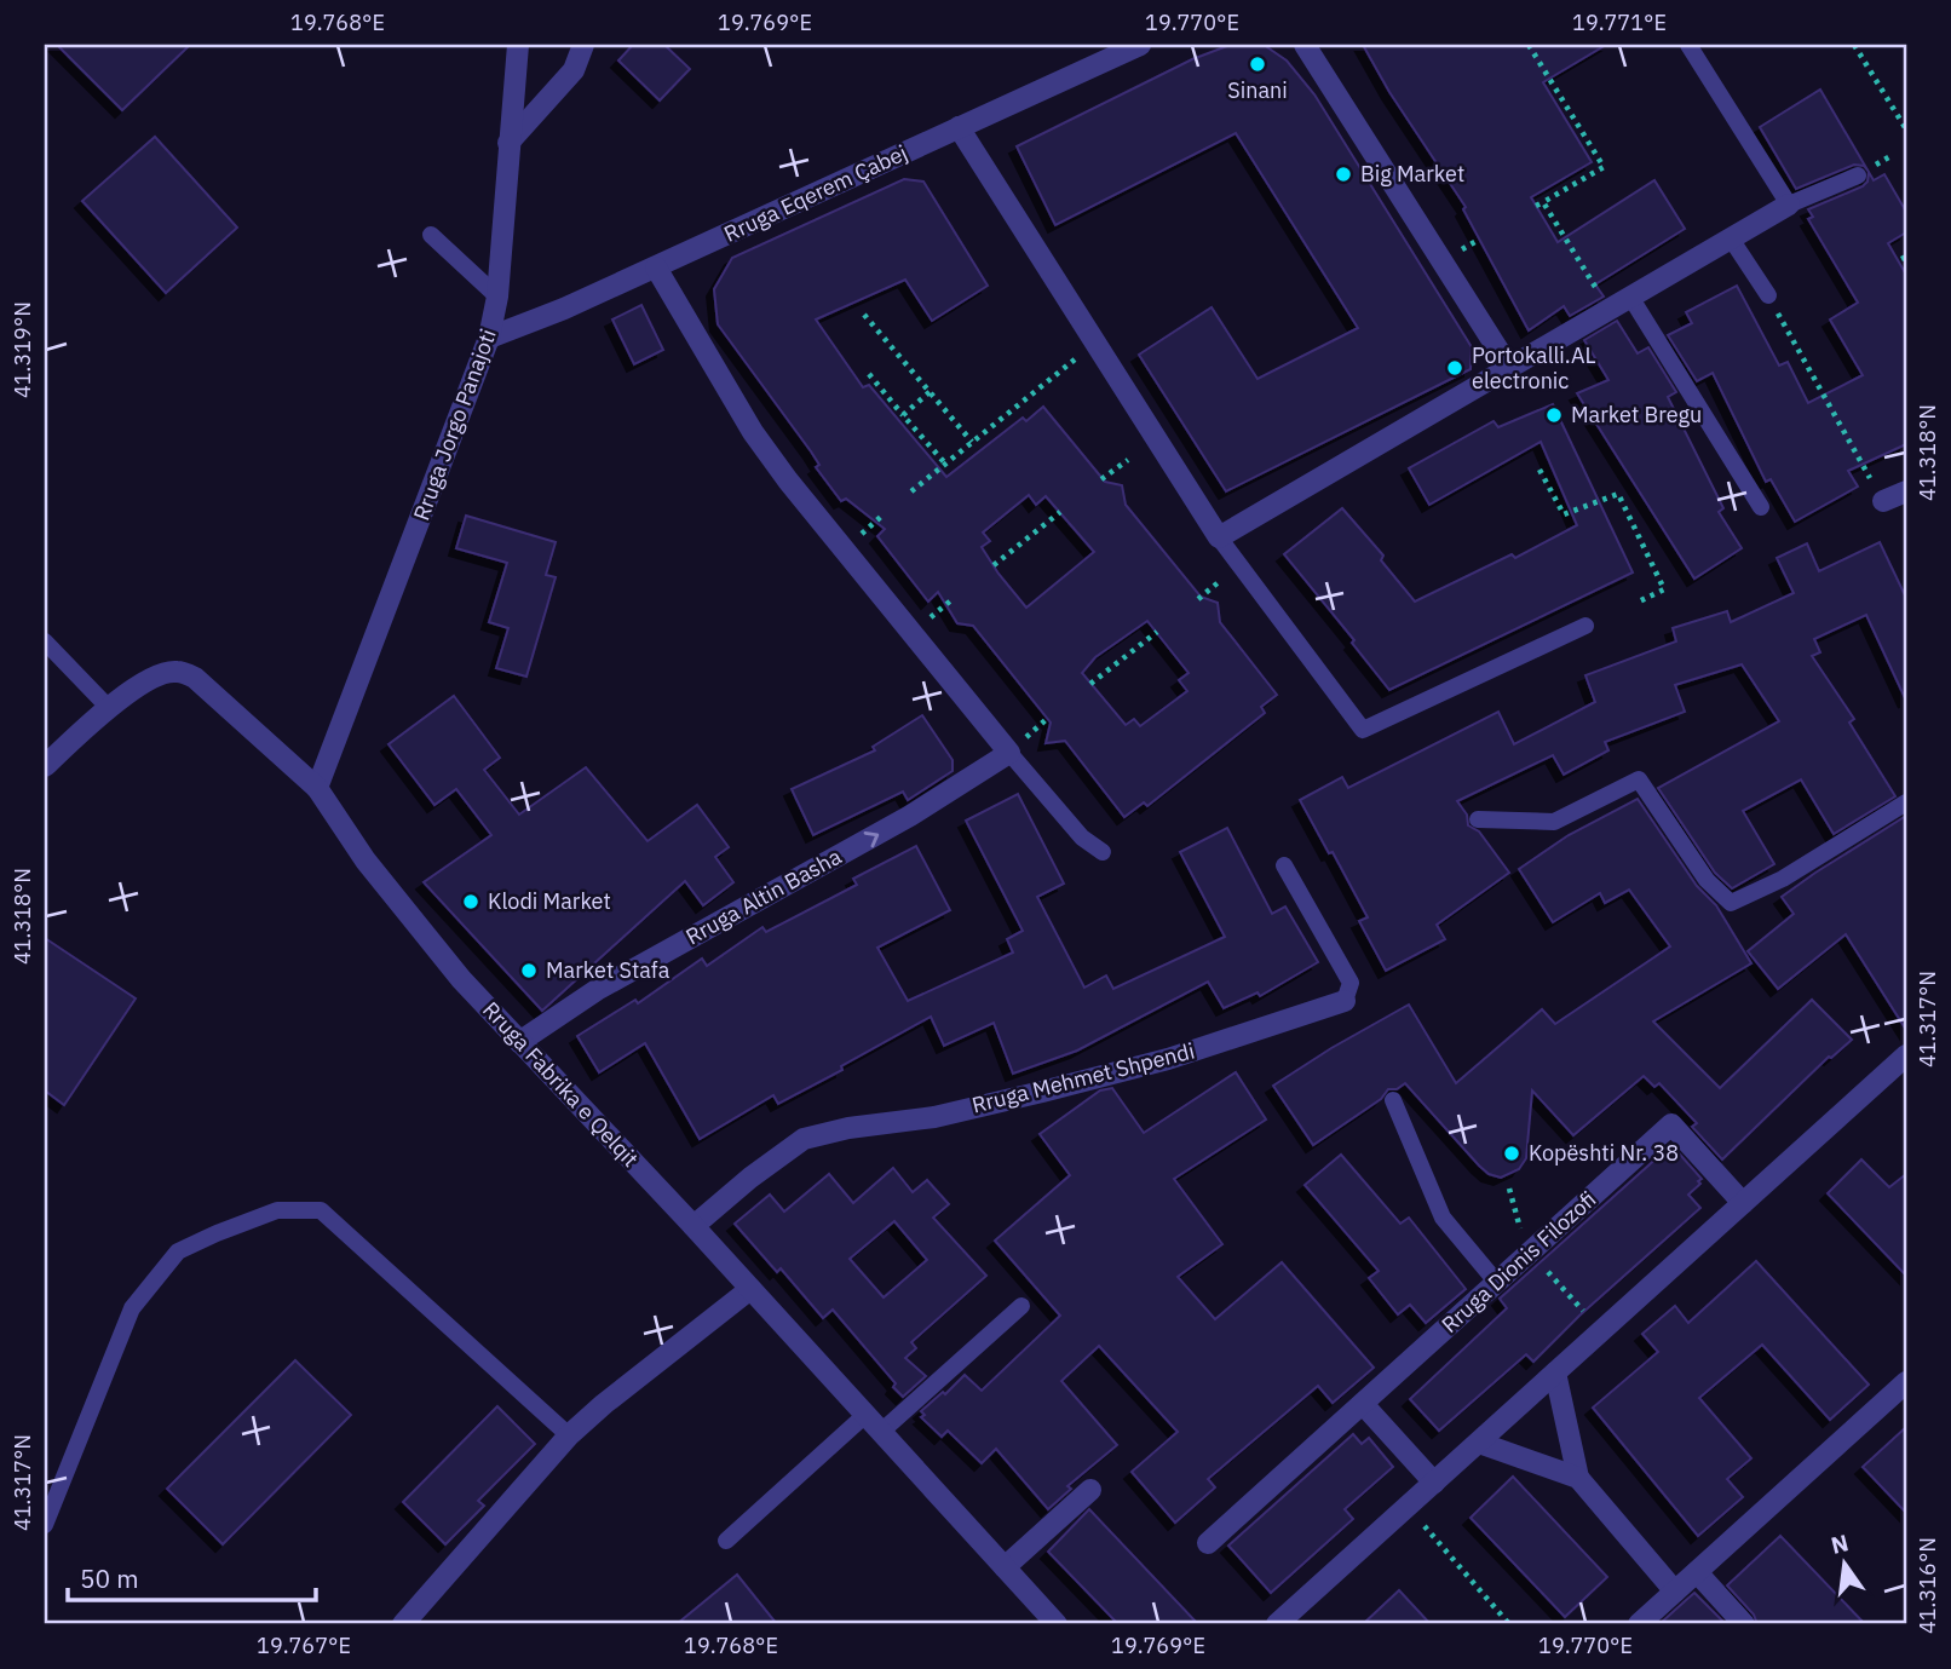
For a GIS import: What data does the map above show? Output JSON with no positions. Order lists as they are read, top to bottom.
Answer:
{
  "streets": {
    "street": [
      "Rruga Eqerem Çabej",
      "Rruga Jorgo Panajoti",
      "Rruga Altin Basha",
      "Rruga Mehmet Shpendi",
      "Rruga Fabrika e Qelqit",
      "Rruga Dionis Filozofi"
    ]
  },
  "crossings": [
    ["Rruga Eqerem Çabej", "Rruga Jorgo Panajoti"],
    ["Rruga Jorgo Panajoti", "Rruga Fabrika e Qelqit"],
    ["Rruga Altin Basha", "Rruga Fabrika e Qelqit"],
    ["Rruga Mehmet Shpendi", "Rruga Fabrika e Qelqit"]
  ],
  "one_way": ["Rruga Altin Basha"],
  "places": [
    "Sinani",
    "Big Market",
    "Portokalli.AL electronic",
    "Market Bregu",
    "Klodi Market",
    "Market Stafa",
    "Kopështi Nr. 38"
  ],
  "scale_bar": "50 m",
  "north": "top",
  "coordinates": [
    "19.768°E",
    "19.769°E",
    "19.770°E",
    "19.771°E",
    "41.319°N",
    "41.318°N",
    "41.317°N",
    "41.316°N",
    "19.767°E"
  ]
}
